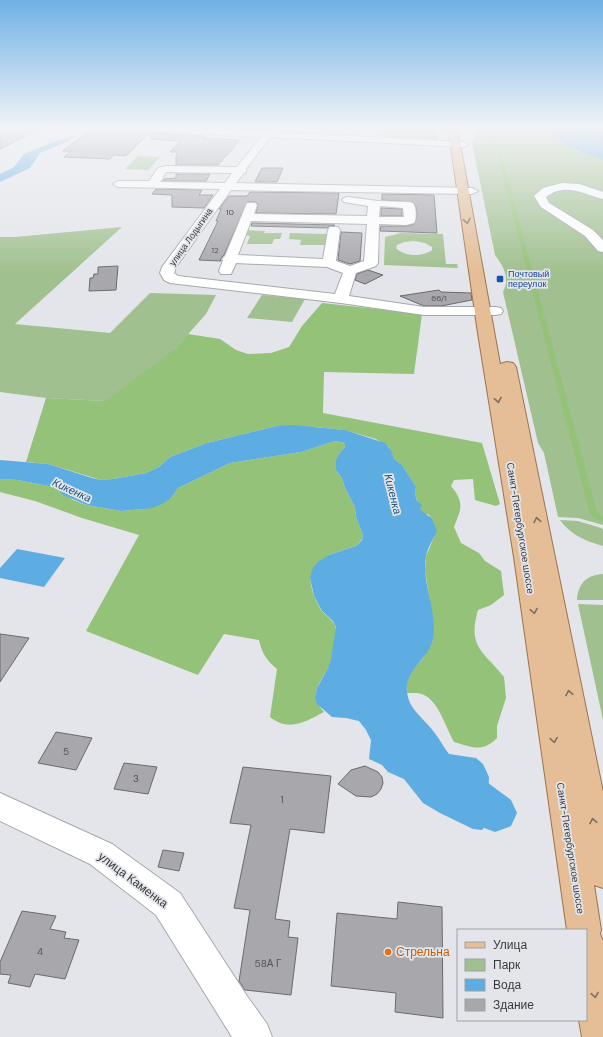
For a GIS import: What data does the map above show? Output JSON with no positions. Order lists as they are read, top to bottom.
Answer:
{
  "streets": {
    "main road": ["Санкт-Петербургское шоссе"],
    "street": ["улица Лодыгина", "улица Каменка"]
  },
  "water": ["Кикенка"],
  "places": {
    "transit": ["Почтовый переулок"],
    "other": ["Стрельна"]
  },
  "house_numbers": [
    "10",
    "12",
    "66/1",
    "5",
    "3",
    "1",
    "4",
    "58А Г"
  ],
  "legend": [
    "Улица",
    "Парк",
    "Вода",
    "Здание"
  ]
}
